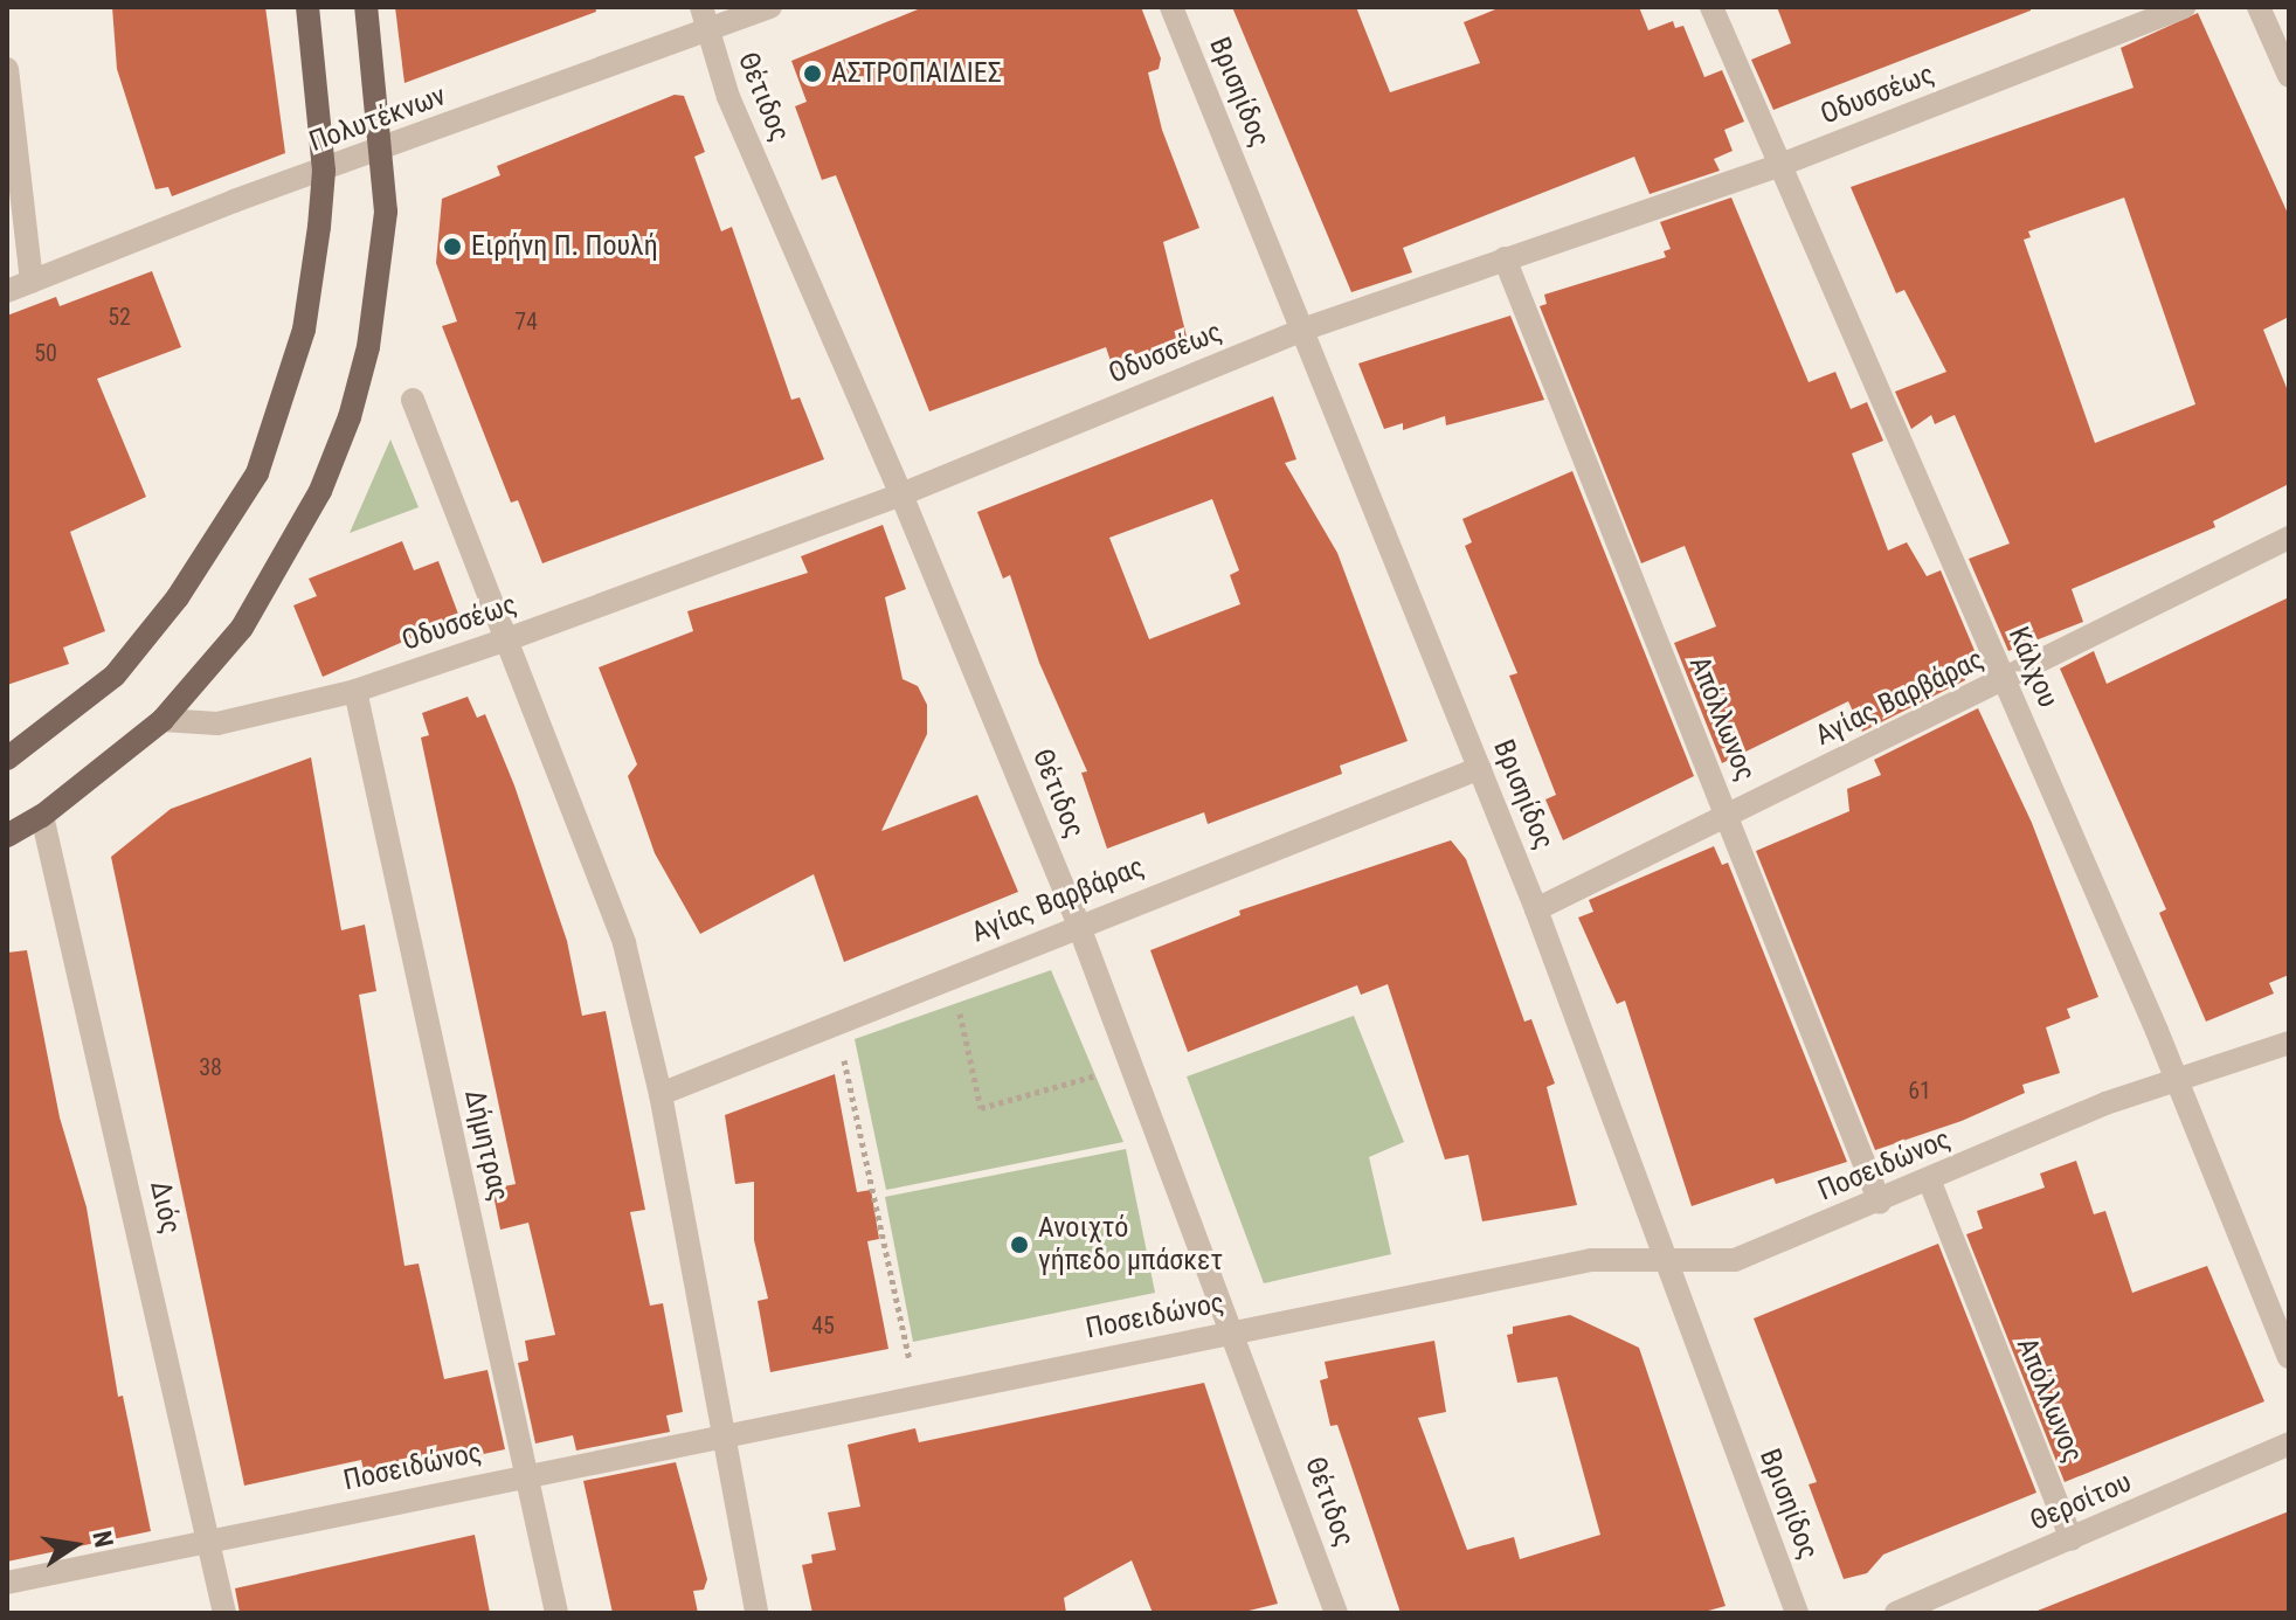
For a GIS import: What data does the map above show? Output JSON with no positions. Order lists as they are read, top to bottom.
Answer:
{
  "streets": {
    "street": [
      "Βρισηίδος",
      "Οδυσσέως",
      "Θέτιδος",
      "Πολυτέκνων",
      "Κάλχου",
      "Αγίας Βαρβάρας",
      "Απόλλωνος",
      "Δήμητρας",
      "Ποσειδώνος",
      "Διός",
      "Θερσίτου"
    ]
  },
  "crossings": [
    ["Βρισηίδος", "Οδυσσέως"],
    ["Βρισηίδος", "Αγίας Βαρβάρας"],
    ["Βρισηίδος", "Ποσειδώνος"],
    ["Οδυσσέως", "Θέτιδος"],
    ["Οδυσσέως", "Κάλχου"],
    ["Οδυσσέως", "Απόλλωνος"],
    ["Οδυσσέως", "Δήμητρας"],
    ["Θέτιδος", "Πολυτέκνων"],
    ["Θέτιδος", "Αγίας Βαρβάρας"],
    ["Θέτιδος", "Ποσειδώνος"],
    ["Κάλχου", "Αγίας Βαρβάρας"],
    ["Κάλχου", "Ποσειδώνος"],
    ["Αγίας Βαρβάρας", "Απόλλωνος"],
    ["Απόλλωνος", "Ποσειδώνος"],
    ["Απόλλωνος", "Θερσίτου"],
    ["Δήμητρας", "Ποσειδώνος"],
    ["Ποσειδώνος", "Διός"]
  ],
  "places": ["ΑΣΤΡΟΠΑΙΔΙΕΣ", "Ειρήνη Π. Πουλή", "Ανοιχτό γήπεδο μπάσκετ"],
  "house_numbers": [
    "52",
    "74",
    "50",
    "38",
    "61",
    "45"
  ],
  "north": "right"
}
